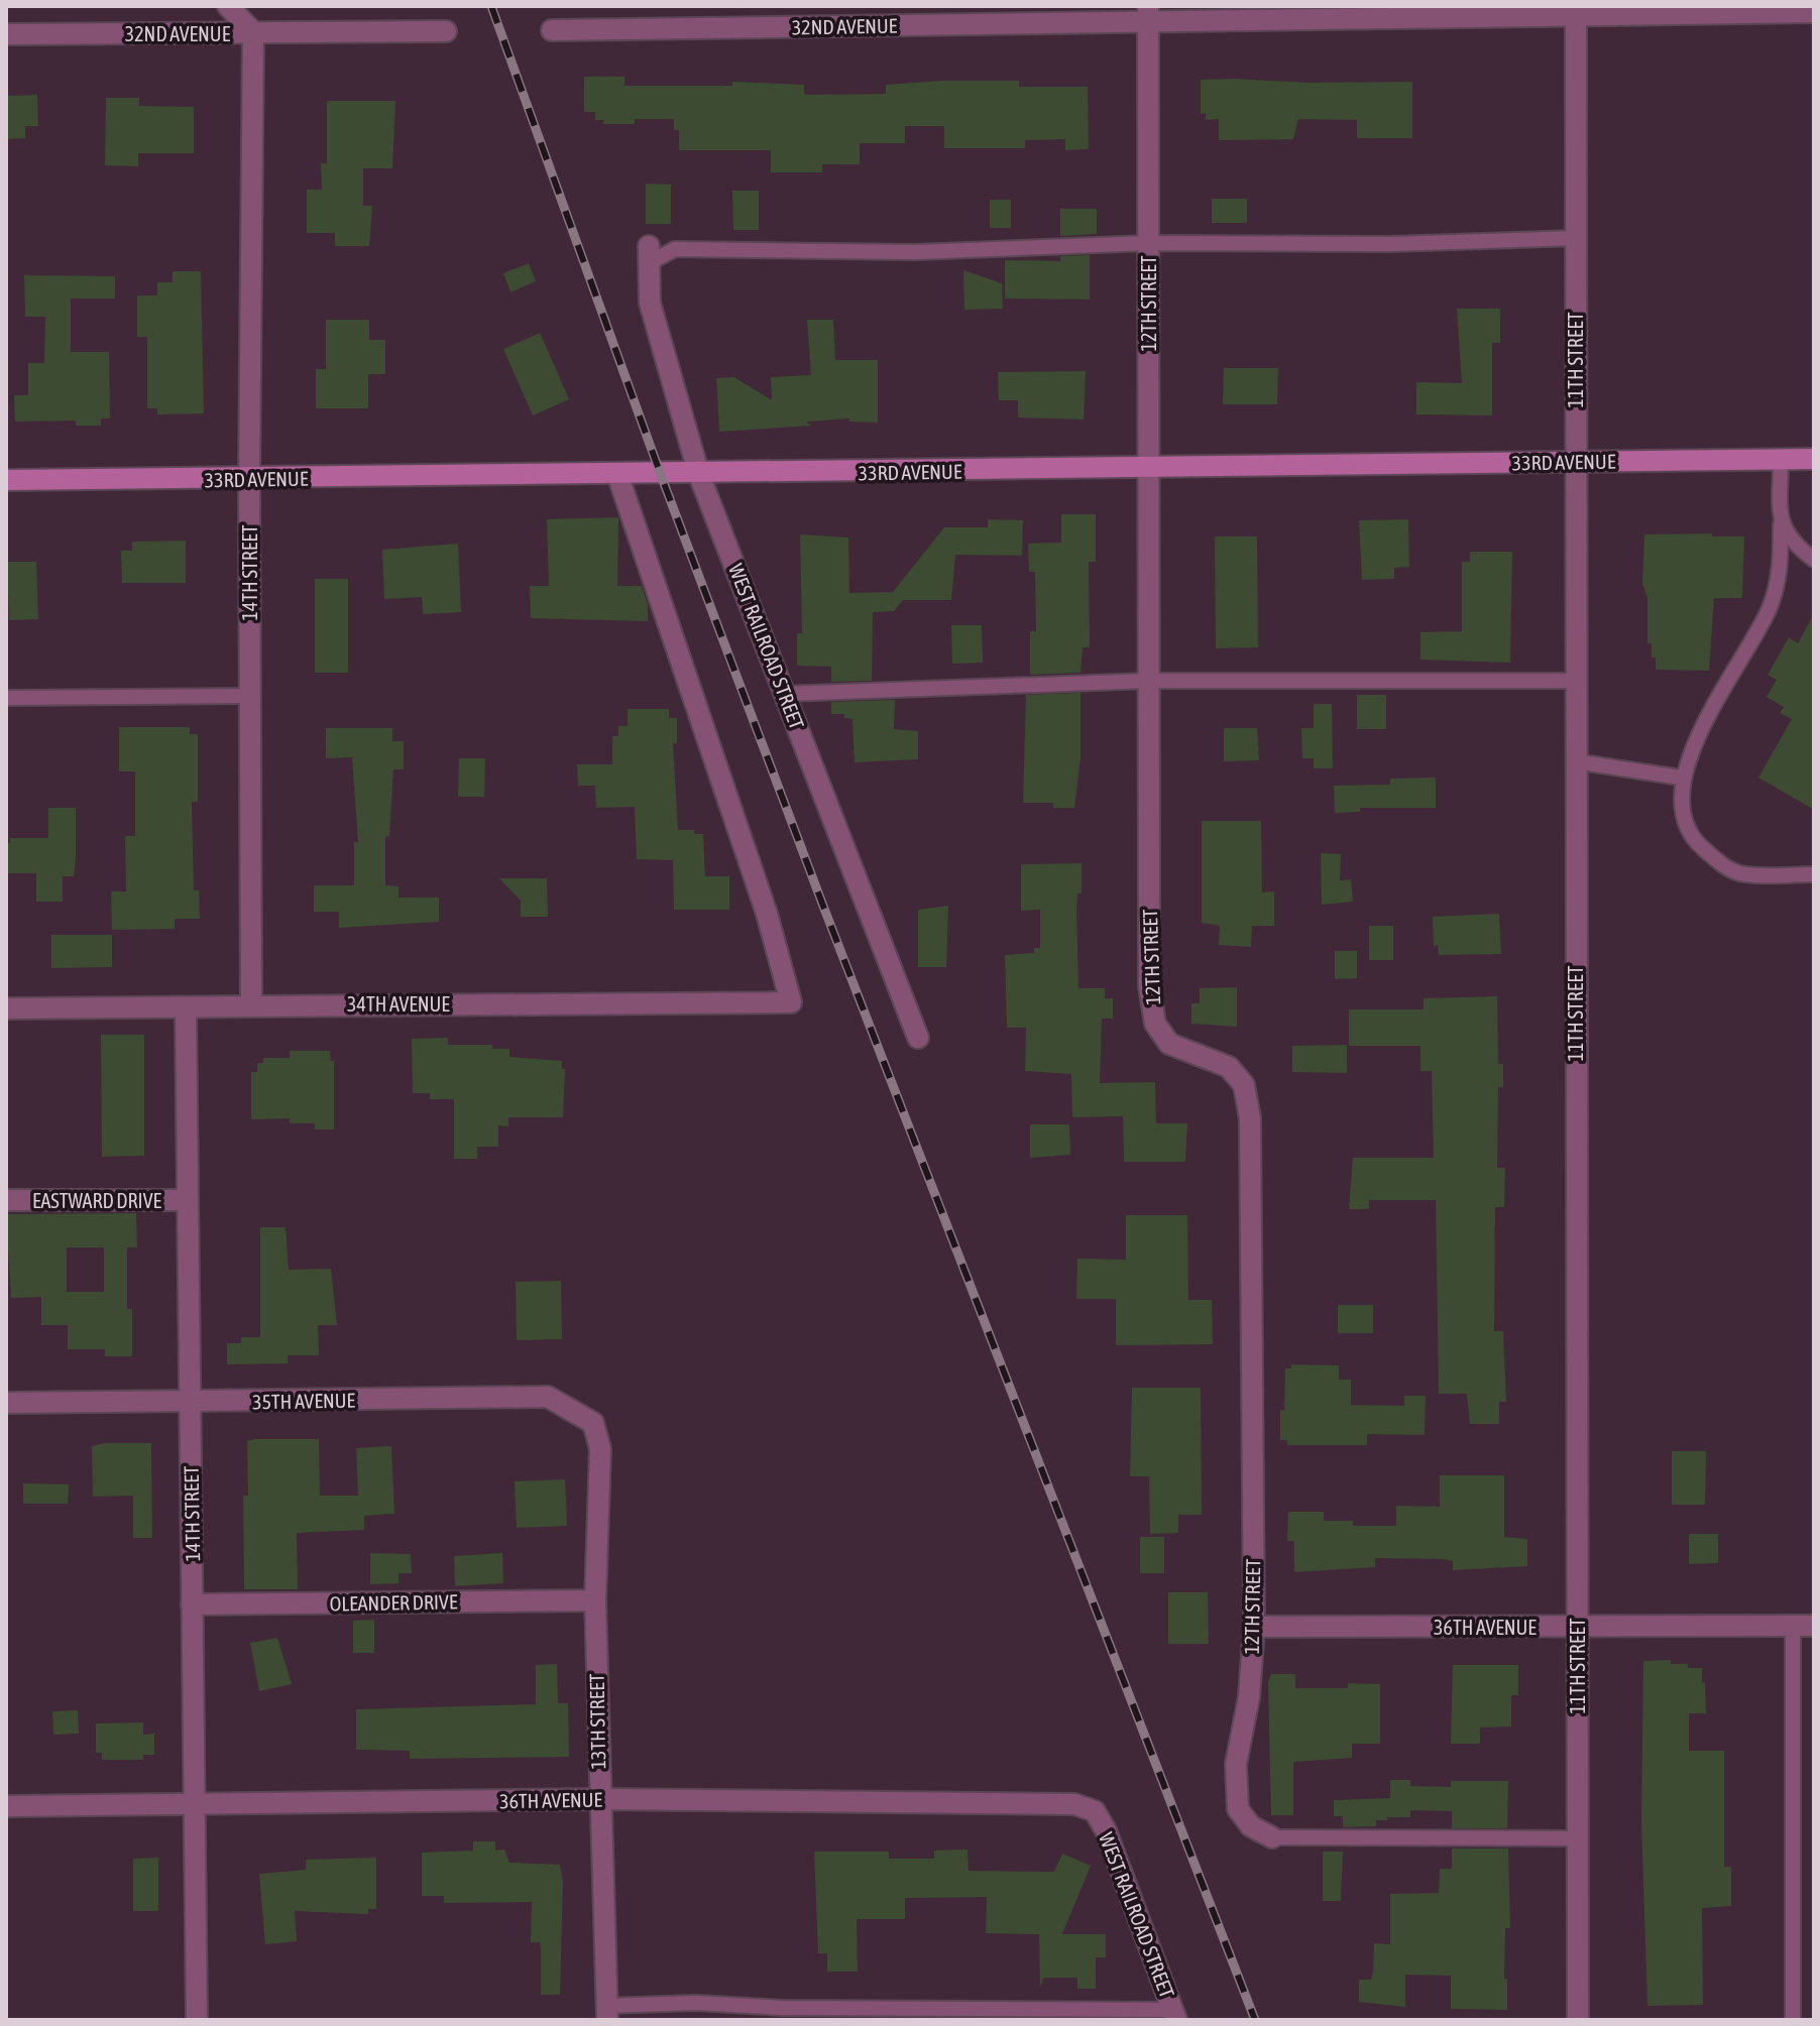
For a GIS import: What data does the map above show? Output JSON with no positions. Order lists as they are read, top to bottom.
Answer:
{
  "streets": {
    "street": [
      "32ND AVENUE",
      "12TH STREET",
      "11TH STREET",
      "33RD AVENUE",
      "14TH STREET",
      "WEST RAILROAD STREET",
      "34TH AVENUE",
      "EASTWARD DRIVE",
      "35TH AVENUE",
      "OLEANDER DRIVE",
      "36TH AVENUE",
      "13TH STREET"
    ]
  },
  "crossings": [
    ["32ND AVENUE", "12TH STREET"],
    ["32ND AVENUE", "11TH STREET"],
    ["32ND AVENUE", "14TH STREET"],
    ["12TH STREET", "33RD AVENUE"],
    ["12TH STREET", "36TH AVENUE"],
    ["11TH STREET", "33RD AVENUE"],
    ["11TH STREET", "36TH AVENUE"],
    ["33RD AVENUE", "14TH STREET"],
    ["33RD AVENUE", "WEST RAILROAD STREET"],
    ["33RD AVENUE", "34TH AVENUE"],
    ["14TH STREET", "34TH AVENUE"],
    ["14TH STREET", "EASTWARD DRIVE"],
    ["14TH STREET", "35TH AVENUE"],
    ["14TH STREET", "OLEANDER DRIVE"],
    ["14TH STREET", "36TH AVENUE"],
    ["WEST RAILROAD STREET", "36TH AVENUE"],
    ["35TH AVENUE", "13TH STREET"],
    ["OLEANDER DRIVE", "13TH STREET"],
    ["36TH AVENUE", "13TH STREET"]
  ]
}
